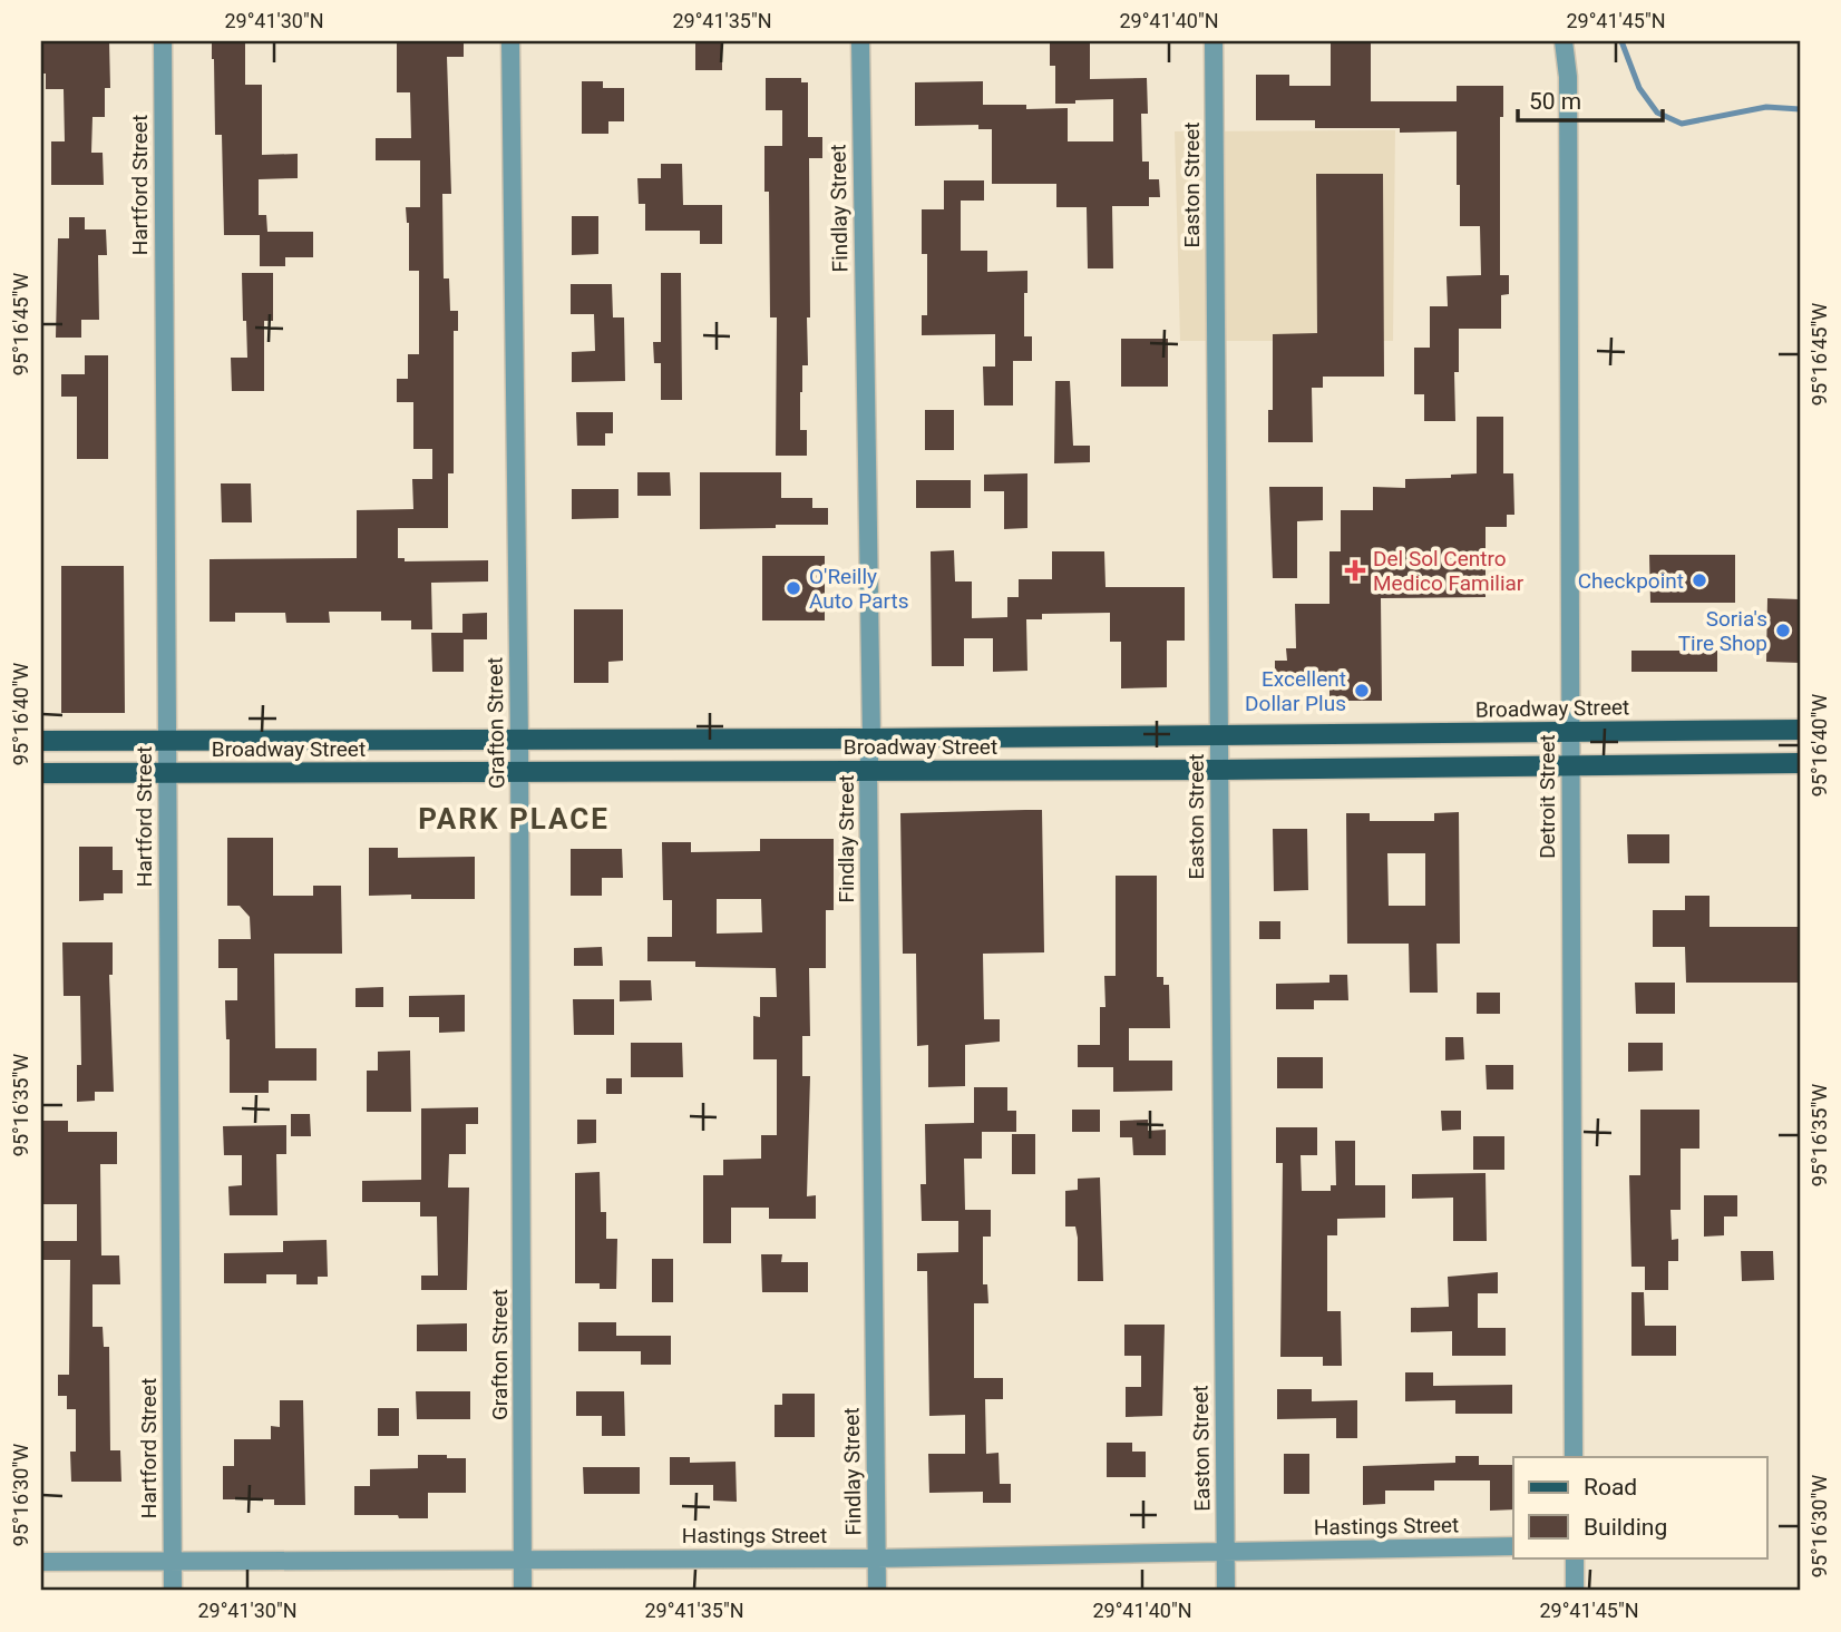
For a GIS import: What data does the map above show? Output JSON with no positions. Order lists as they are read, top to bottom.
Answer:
{
  "streets": {
    "main road": ["Broadway Street"],
    "street": [
      "Hartford Street",
      "Easton Street",
      "Findlay Street",
      "Grafton Street",
      "Detroit Street",
      "Hastings Street"
    ]
  },
  "crossings": [
    ["Hartford Street", "Broadway Street"],
    ["Hartford Street", "Hastings Street"],
    ["Easton Street", "Broadway Street"],
    ["Easton Street", "Hastings Street"],
    ["Findlay Street", "Broadway Street"],
    ["Findlay Street", "Hastings Street"],
    ["Broadway Street", "Grafton Street"],
    ["Broadway Street", "Detroit Street"],
    ["Grafton Street", "Hastings Street"]
  ],
  "districts": ["PARK PLACE"],
  "places": {
    "health": ["Del Sol Centro Medico Familiar"],
    "other": [
      "Checkpoint",
      "O'Reilly Auto Parts",
      "Soria's Tire Shop",
      "Excellent Dollar Plus"
    ]
  },
  "legend": ["Road", "Building"],
  "scale_bar": "50 m",
  "coordinates": [
    "29°41'30\"N",
    "29°41'35\"N",
    "29°41'40\"N",
    "29°41'45\"N",
    "95°16'45\"W",
    "95°16'40\"W",
    "95°16'35\"W",
    "95°16'30\"W"
  ]
}
